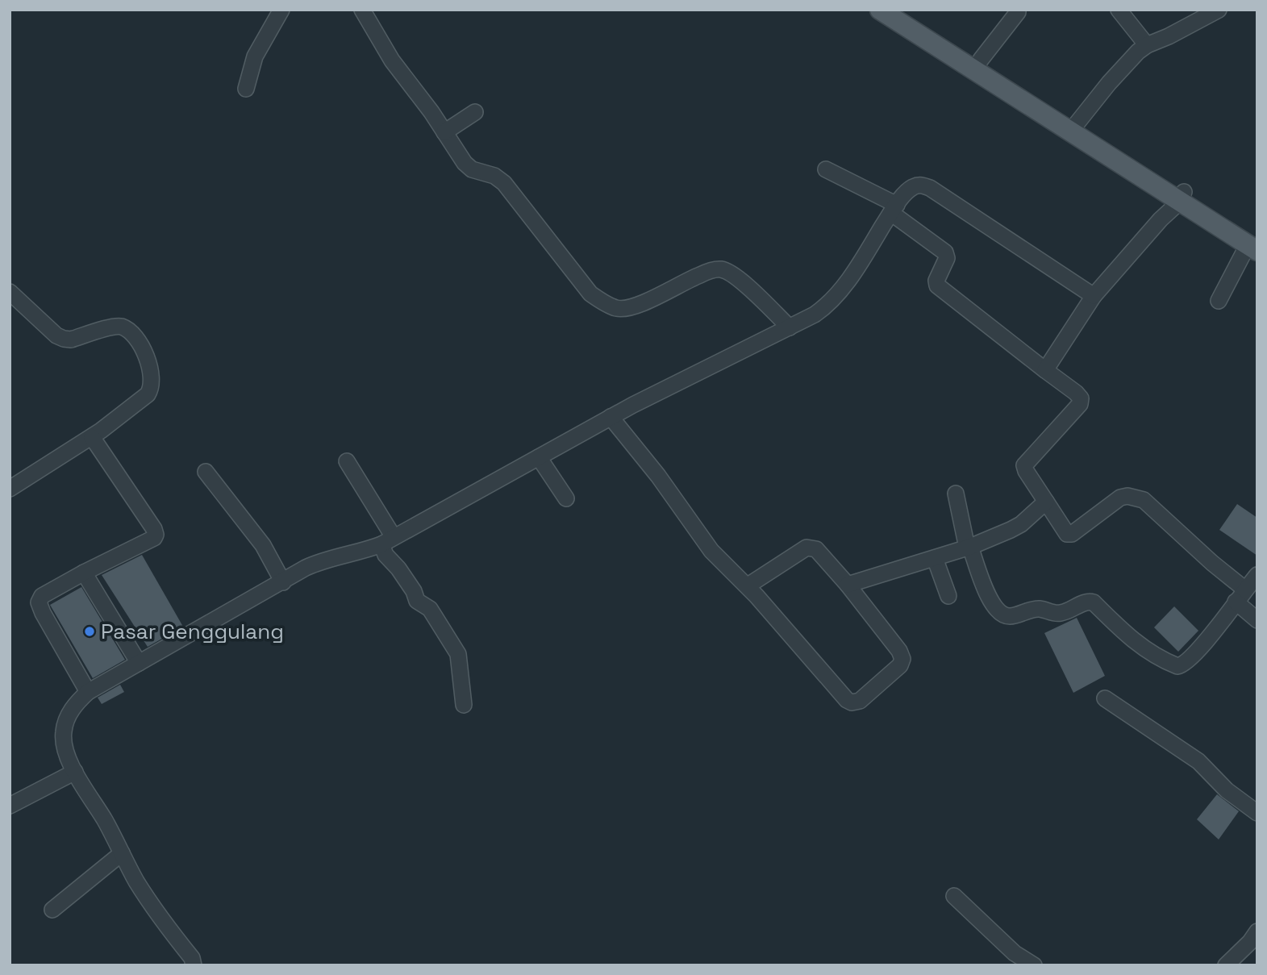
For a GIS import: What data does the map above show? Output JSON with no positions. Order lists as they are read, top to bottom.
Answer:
{
  "places": ["Pasar Genggulang"]
}
